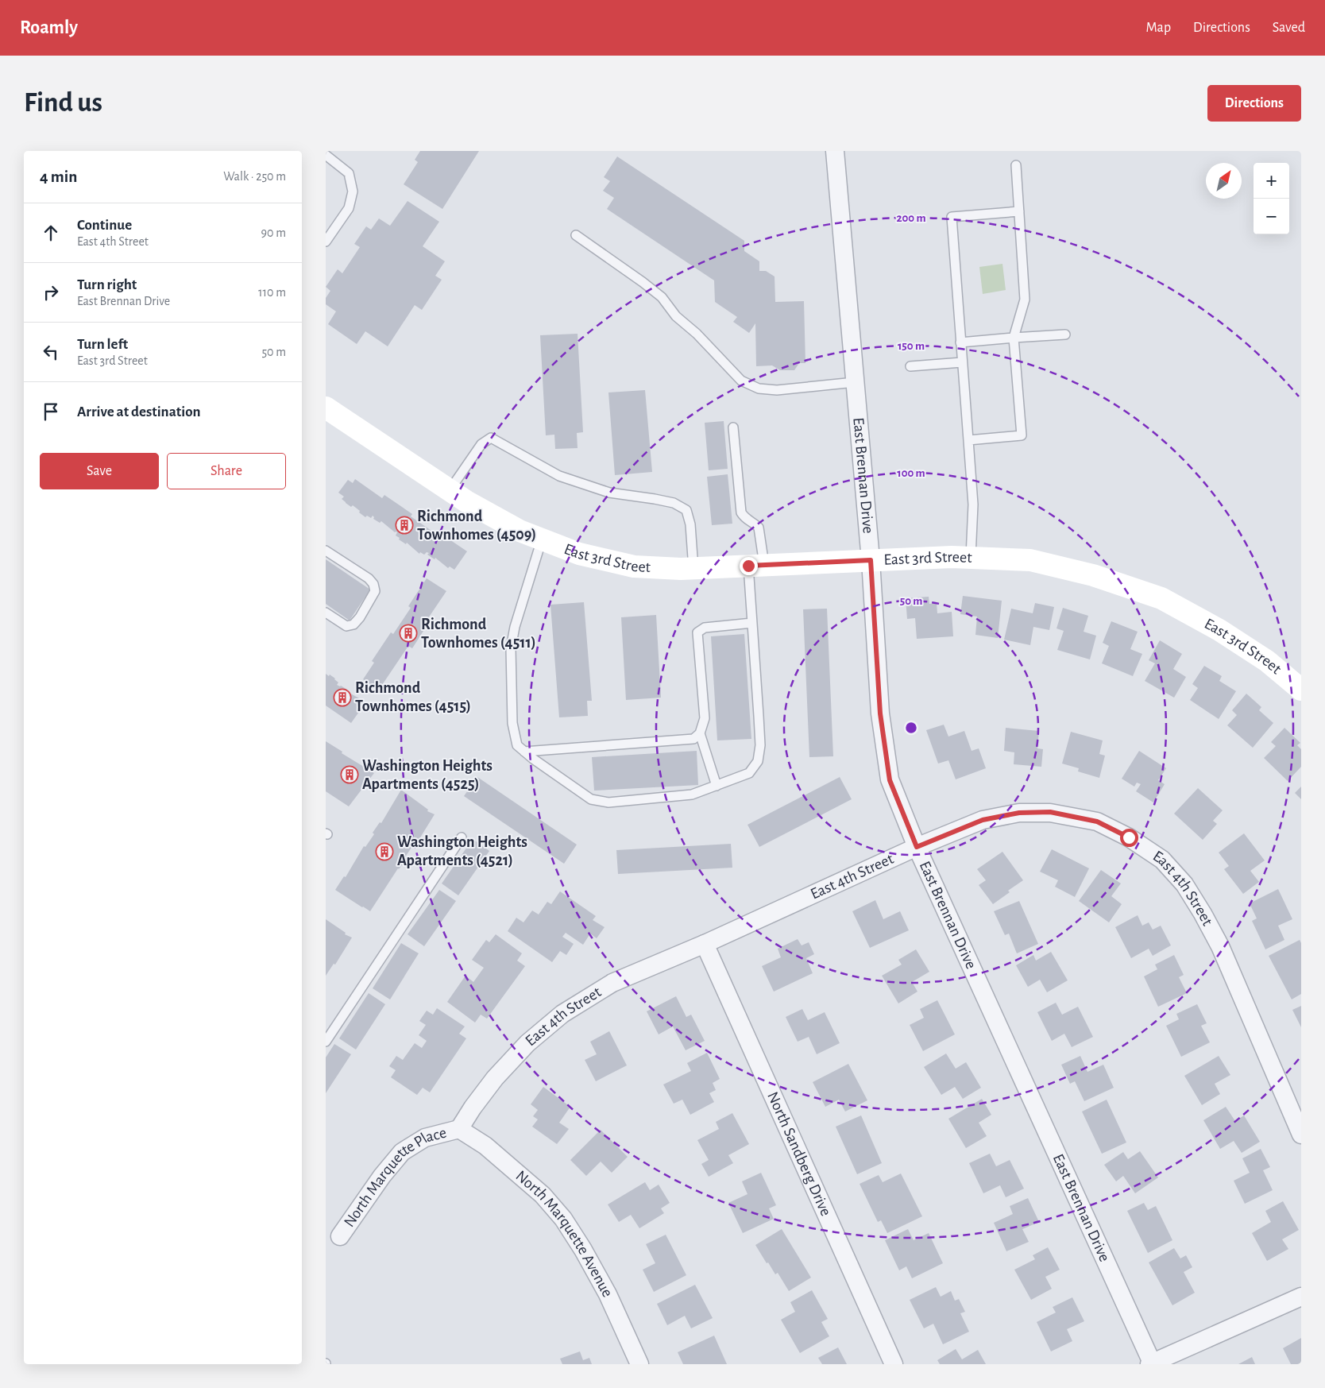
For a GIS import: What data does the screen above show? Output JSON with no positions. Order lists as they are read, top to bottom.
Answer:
{
  "streets": {
    "street": [
      "East Brennan Drive",
      "East 3rd Street",
      "East 4th Street",
      "North Sandberg Drive",
      "North Marquette Place",
      "North Marquette Avenue"
    ]
  },
  "crossings": [
    ["East Brennan Drive", "East 3rd Street"],
    ["East Brennan Drive", "East 4th Street"],
    ["East 4th Street", "North Sandberg Drive"],
    ["East 4th Street", "North Marquette Place"],
    ["East 4th Street", "North Marquette Avenue"],
    ["North Marquette Place", "North Marquette Avenue"]
  ],
  "places": {
    "building": [
      "Richmond Townhomes (4509)",
      "Richmond Townhomes (4511)",
      "Richmond Townhomes (4515)",
      "Washington Heights Apartments (4525)",
      "Washington Heights Apartments (4521)"
    ]
  },
  "north": "top right",
  "page": {
    "header": "Roamly",
    "nav": ["Map", "Directions", "Saved"],
    "buttons": [
      "Directions",
      ["Save", "Share"]
    ],
    "title": "Find us",
    "heading": ["4 min", "Walk · 250 m"],
    "map_buttons": ["+", "−"],
    "list": [
      ["Continue", "East 4th Street", "90 m"],
      ["Turn right", "East Brennan Drive", "110 m"],
      ["Turn left", "East 3rd Street", "50 m"],
      "Arrive at destination"
    ]
  },
  "rings": [
    "200 m",
    "150 m",
    "100 m",
    "50 m"
  ]
}
